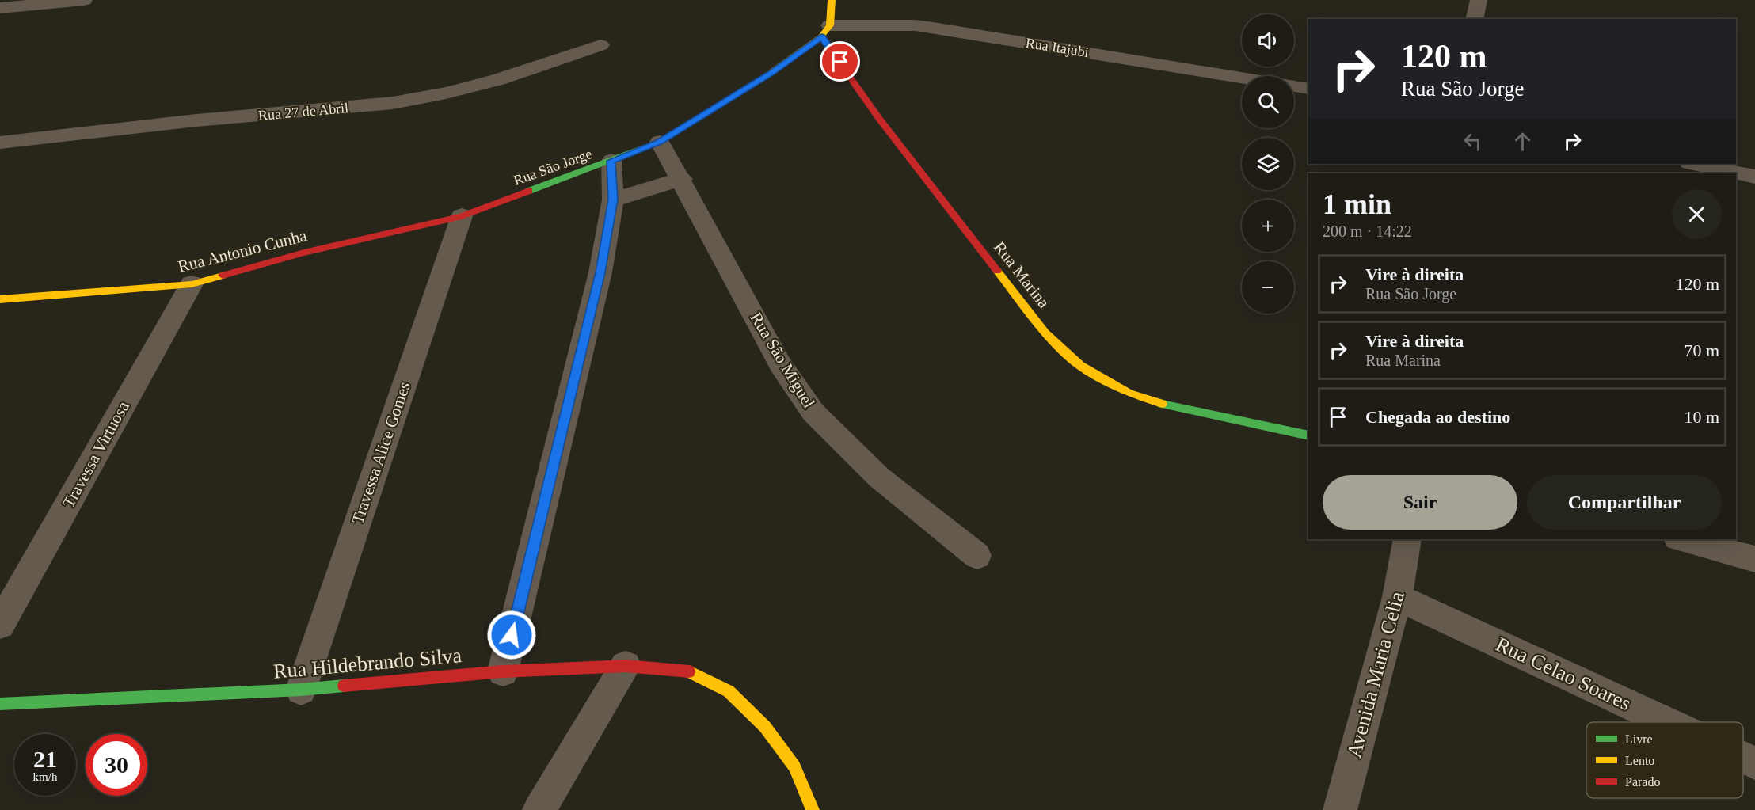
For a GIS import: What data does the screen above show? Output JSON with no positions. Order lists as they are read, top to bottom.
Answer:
{
  "streets": {
    "street": [
      "Rua Itajubi",
      "Rua 27 de Abril",
      "Rua São Jorge",
      "Rua Antonio Cunha",
      "Rua Marina",
      "Rua São Miguel",
      "Travessa Alice Gomes",
      "Travessa Virtuosa",
      "Rua Hildebrando Silva",
      "Rua Celao Soares",
      "Avenida Maria Celia"
    ]
  },
  "crossings": [
    ["Rua Itajubi", "Rua São Jorge"],
    ["Rua Itajubi", "Rua Marina"],
    ["Rua São Jorge", "Rua Antonio Cunha"],
    ["Rua São Jorge", "Rua Marina"],
    ["Rua São Jorge", "Rua São Miguel"],
    ["Rua São Jorge", "Travessa Alice Gomes"],
    ["Rua Antonio Cunha", "Travessa Alice Gomes"],
    ["Rua Antonio Cunha", "Travessa Virtuosa"],
    ["Travessa Alice Gomes", "Rua Hildebrando Silva"],
    ["Rua Celao Soares", "Avenida Maria Celia"]
  ],
  "legend": ["Livre", "Lento", "Parado"],
  "page": {
    "map_buttons": ["+", "−"],
    "turn": ["120 m", "Rua São Jorge"],
    "heading": ["1 min", "200 m · 14:22"],
    "list": [
      {
        "name": "Vire à direita",
        "note": "Rua São Jorge",
        "value": "120 m"
      },
      {
        "name": "Vire à direita",
        "note": "Rua Marina",
        "value": "70 m"
      },
      {
        "name": "Chegada ao destino",
        "value": "10 m"
      }
    ],
    "buttons": ["Sair", "Compartilhar"],
    "speed": "21 km/h",
    "limit": "30"
  }
}
